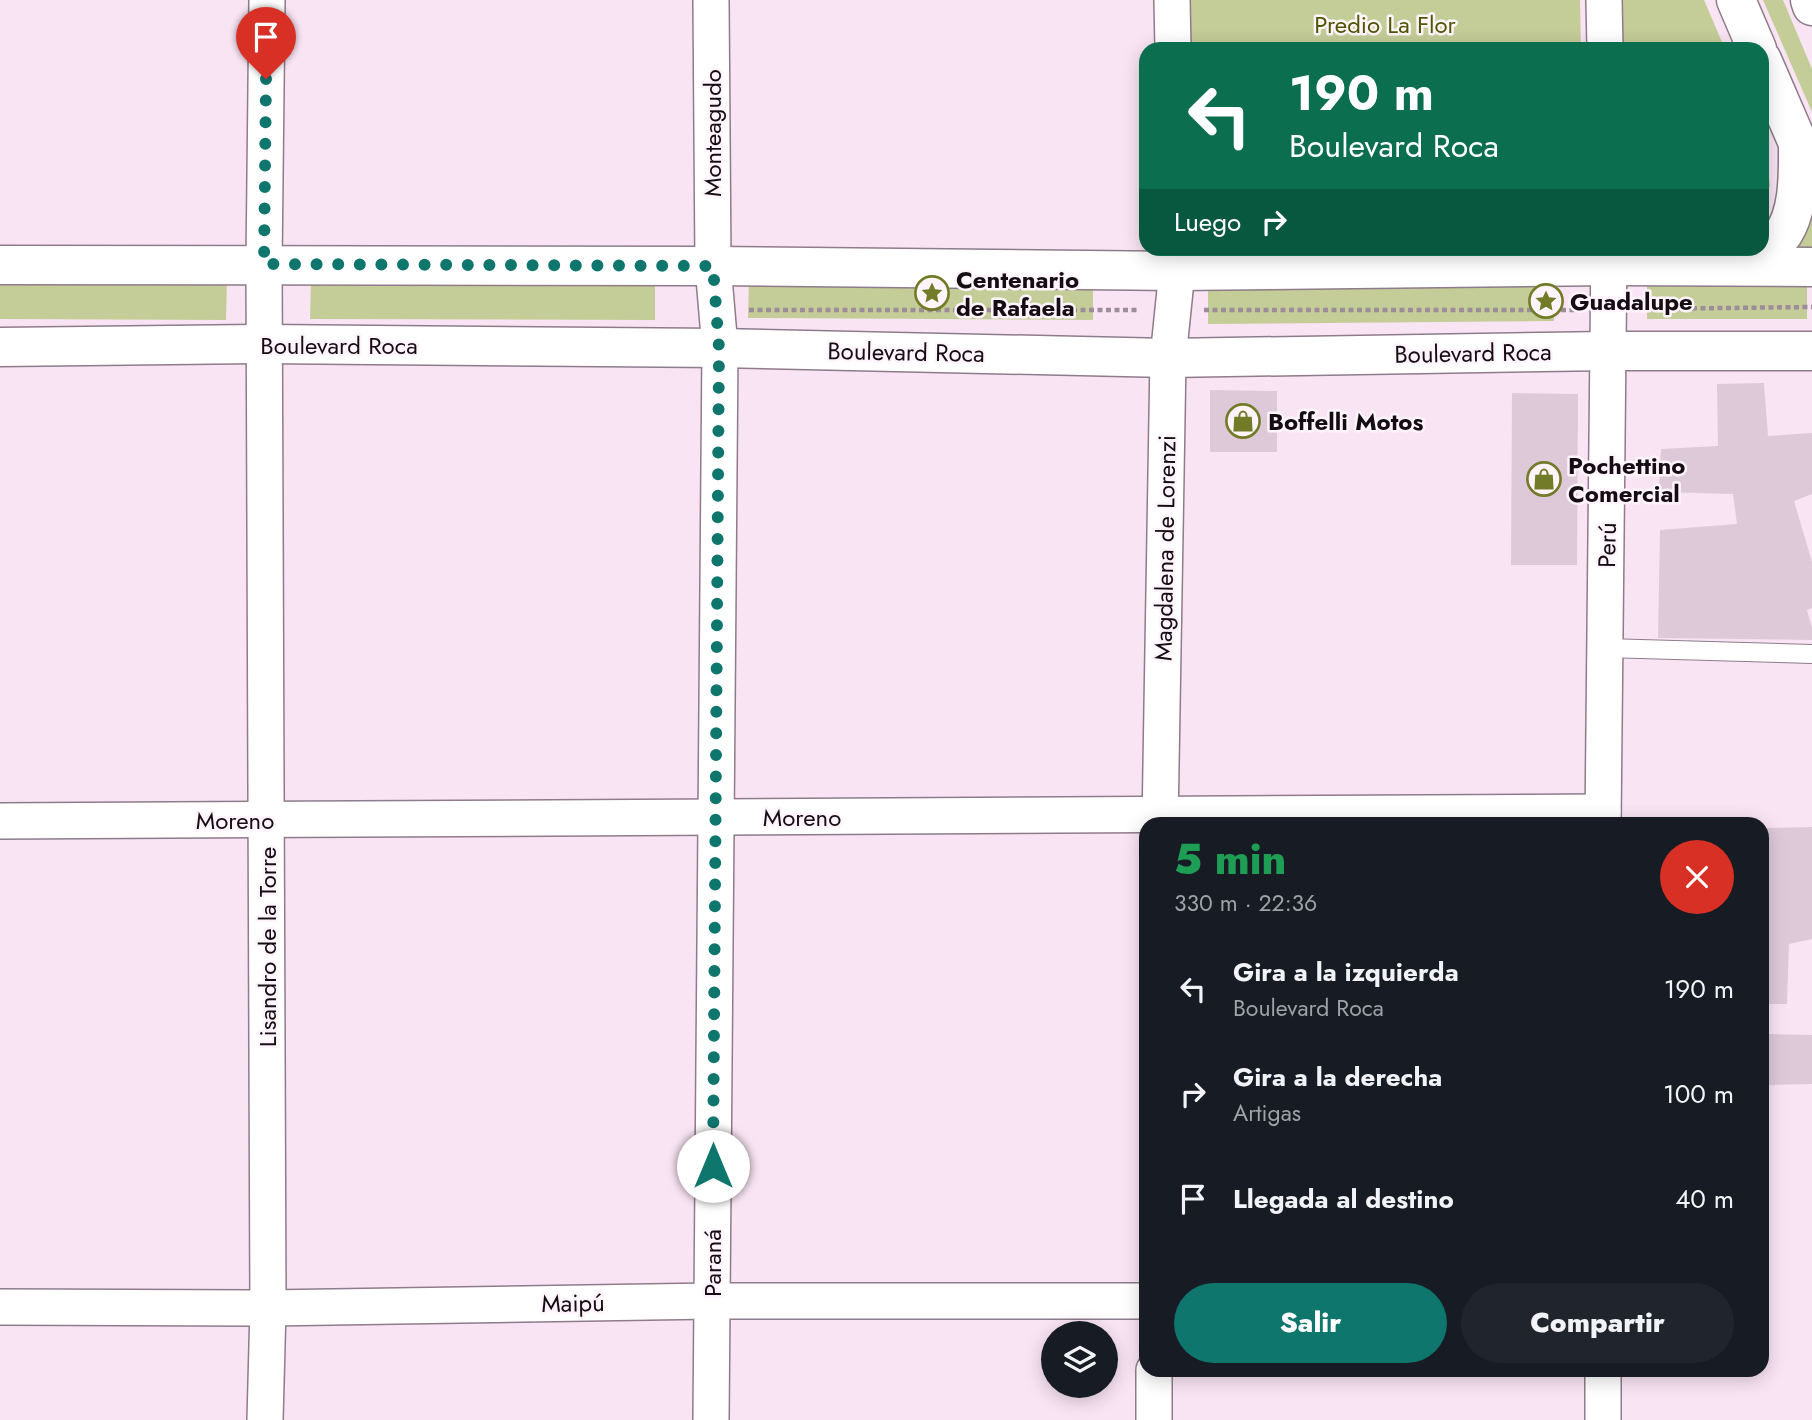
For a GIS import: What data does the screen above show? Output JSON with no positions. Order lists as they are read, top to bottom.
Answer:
{
  "streets": {
    "main road": ["Boulevard Roca"],
    "street": [
      "Monteagudo",
      "Perú",
      "Magdalena de Lorenzi",
      "Moreno",
      "Lisandro de la Torre",
      "Paraná",
      "Maipú"
    ]
  },
  "crossings": [
    ["Monteagudo", "Paraná"],
    ["Boulevard Roca", "Perú"],
    ["Boulevard Roca", "Magdalena de Lorenzi"],
    ["Boulevard Roca", "Lisandro de la Torre"],
    ["Boulevard Roca", "Paraná"],
    ["Moreno", "Lisandro de la Torre"],
    ["Moreno", "Paraná"],
    ["Lisandro de la Torre", "Maipú"],
    ["Paraná", "Maipú"]
  ],
  "parks": ["Predio La Flor"],
  "places": {
    "place": ["Centenario de Rafaela", "Guadalupe"],
    "shop": ["Boffelli Motos", "Pochettino Comercial"]
  },
  "page": {
    "turn": ["190 m", "Boulevard Roca"],
    "then": "Luego",
    "heading": ["5 min", "330 m · 22:36"],
    "list": [
      {
        "name": "Gira a la izquierda",
        "note": "Boulevard Roca",
        "value": "190 m"
      },
      {
        "name": "Gira a la derecha",
        "note": "Artigas",
        "value": "100 m"
      },
      {
        "name": "Llegada al destino",
        "value": "40 m"
      }
    ],
    "buttons": ["Salir", "Compartir"]
  }
}
